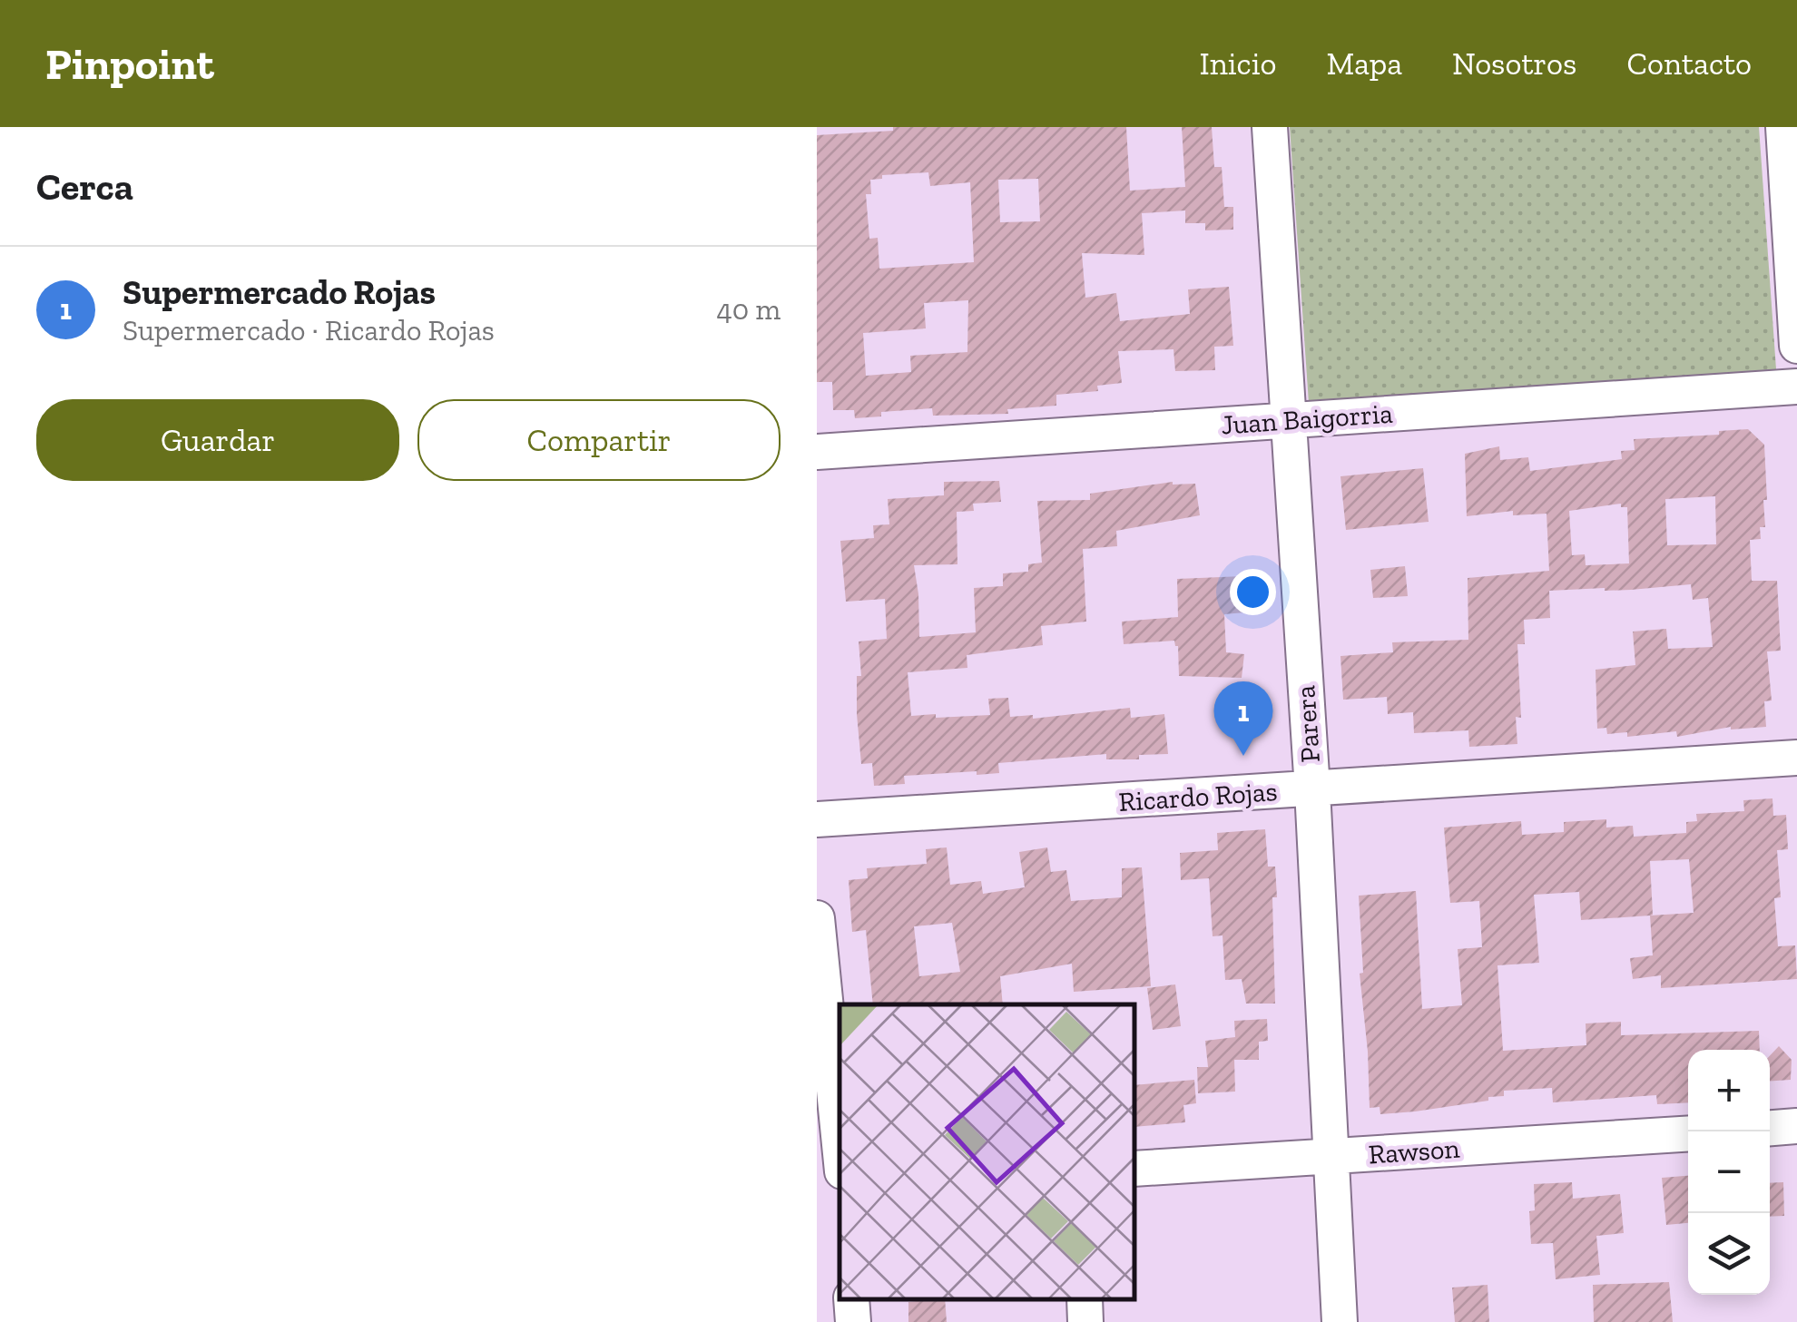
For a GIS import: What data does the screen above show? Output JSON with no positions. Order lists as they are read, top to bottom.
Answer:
{
  "streets": {
    "street": [
      "Juan Baigorria",
      "Parera",
      "Ricardo Rojas",
      "Rawson"
    ]
  },
  "crossings": [
    ["Juan Baigorria", "Parera"],
    ["Parera", "Ricardo Rojas"],
    ["Parera", "Rawson"]
  ],
  "page": {
    "header": "Pinpoint",
    "nav": [
      "Inicio",
      "Mapa",
      "Nosotros",
      "Contacto"
    ],
    "heading": "Cerca",
    "list": [
      {
        "mark": "1",
        "name": "Supermercado Rojas",
        "note": "Supermercado · Ricardo Rojas",
        "value": "40 m"
      }
    ],
    "buttons": ["Guardar", "Compartir"],
    "pins": "1",
    "map_buttons": ["+", "−"]
  }
}
